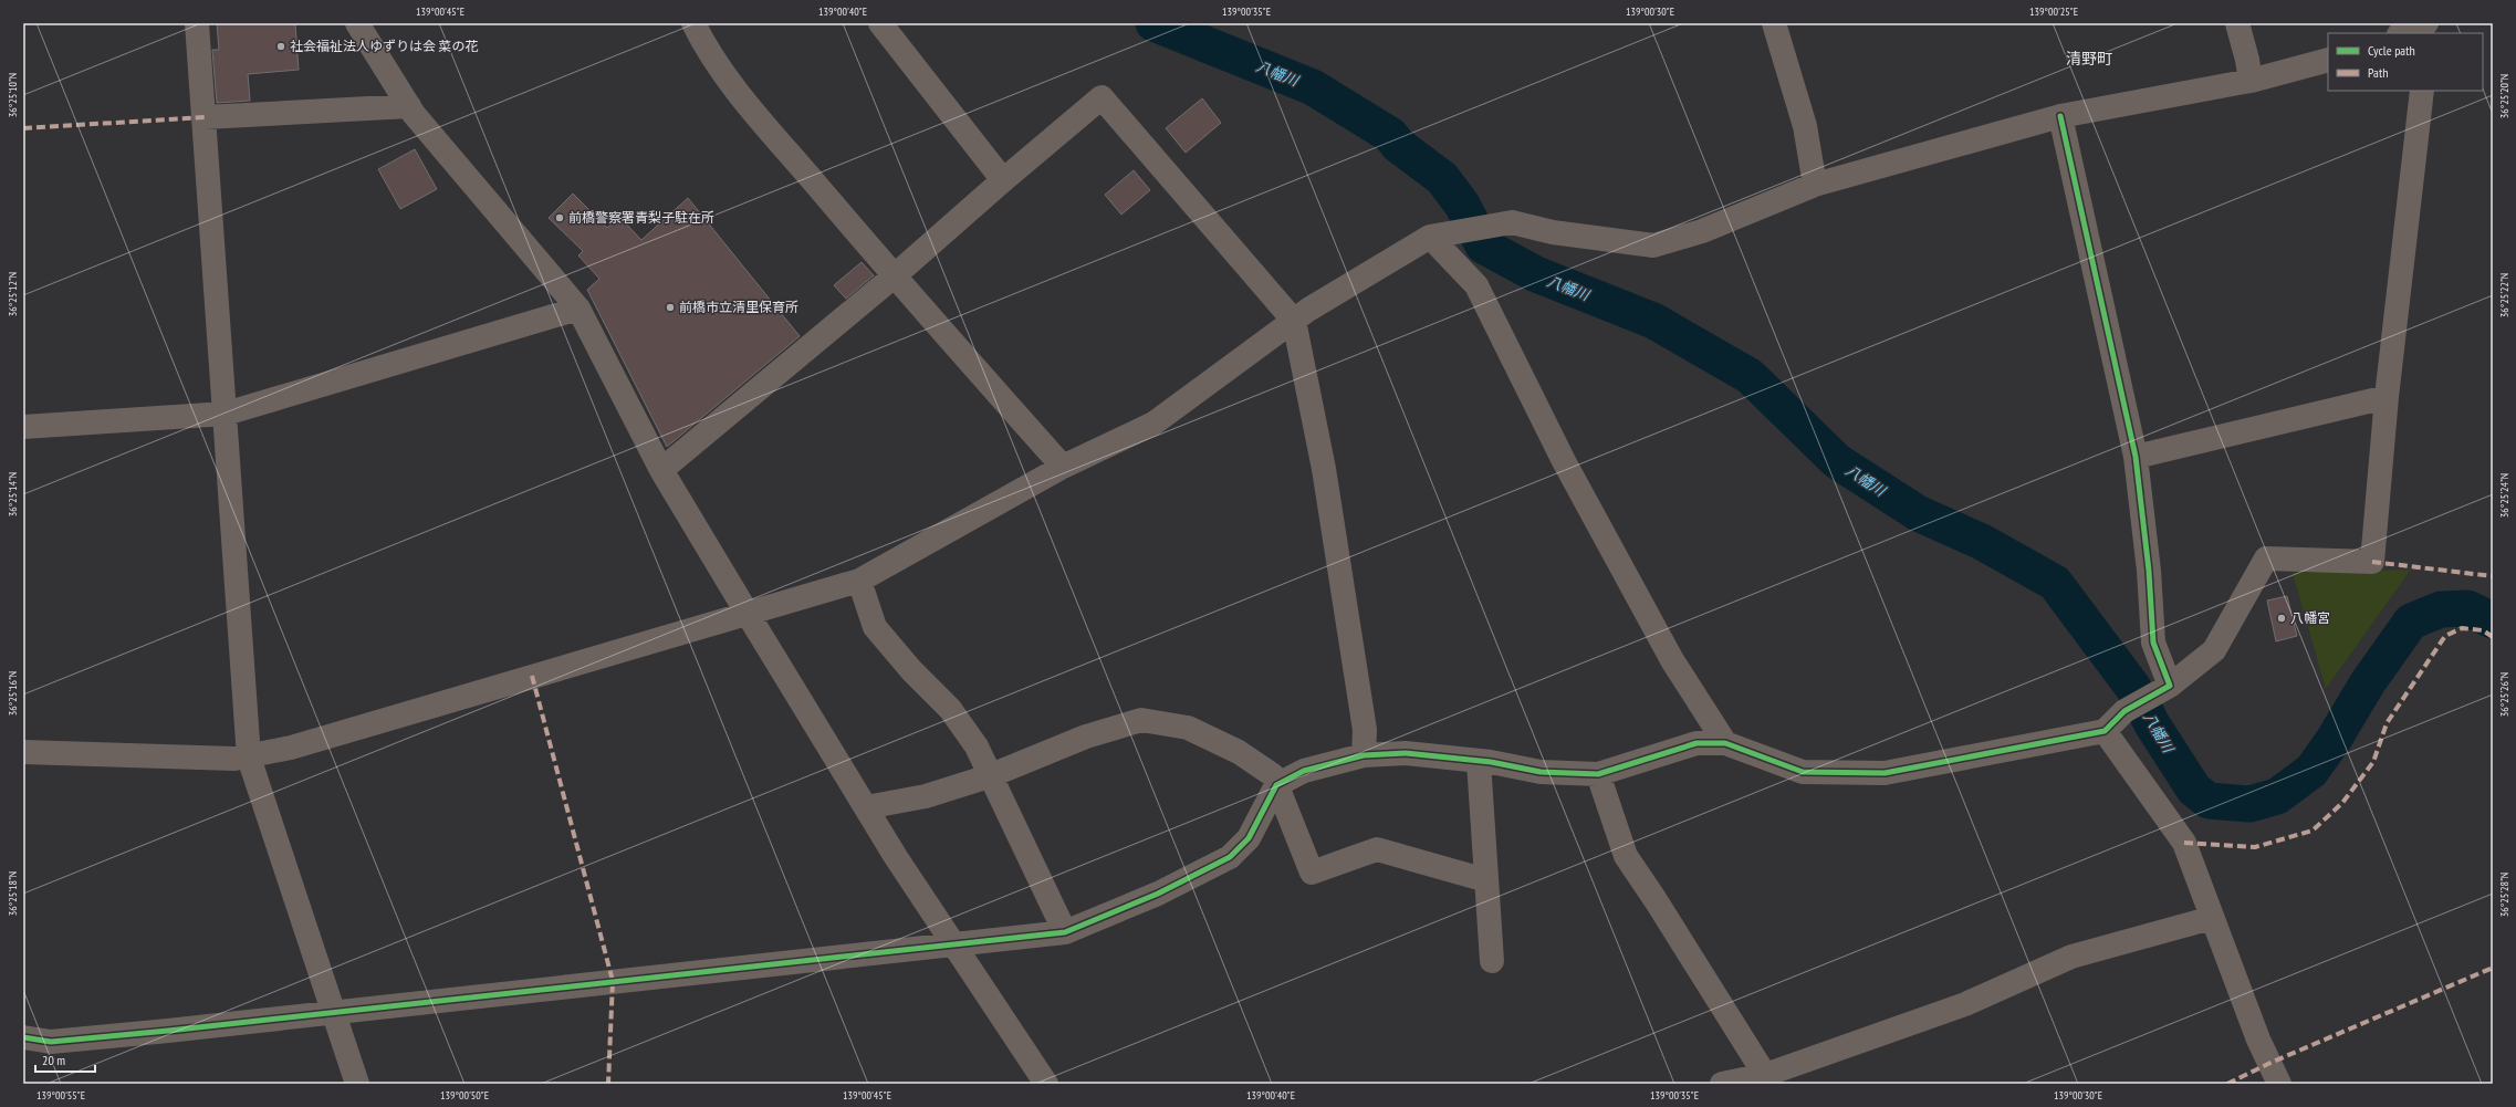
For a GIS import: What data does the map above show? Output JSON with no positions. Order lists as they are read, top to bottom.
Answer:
{
  "districts": ["清野町"],
  "water": ["八幡川"],
  "places": [
    "社会福祉法人ゆずりは会 菜の花",
    "前橋警察署青梨子駐在所",
    "前橋市立清里保育所",
    "八幡宮"
  ],
  "legend": ["Cycle path", "Path"],
  "scale_bar": "20 m",
  "coordinates": [
    "139°00'45\"E",
    "139°00'40\"E",
    "139°00'35\"E",
    "139°00'30\"E",
    "139°00'25\"E",
    "36°25'10\"N",
    "36°25'20\"N",
    "36°25'12\"N",
    "36°25'22\"N",
    "36°25'14\"N",
    "36°25'24\"N",
    "36°25'16\"N",
    "36°25'26\"N",
    "36°25'18\"N",
    "36°25'28\"N",
    "139°00'55\"E",
    "139°00'50\"E"
  ]
}
